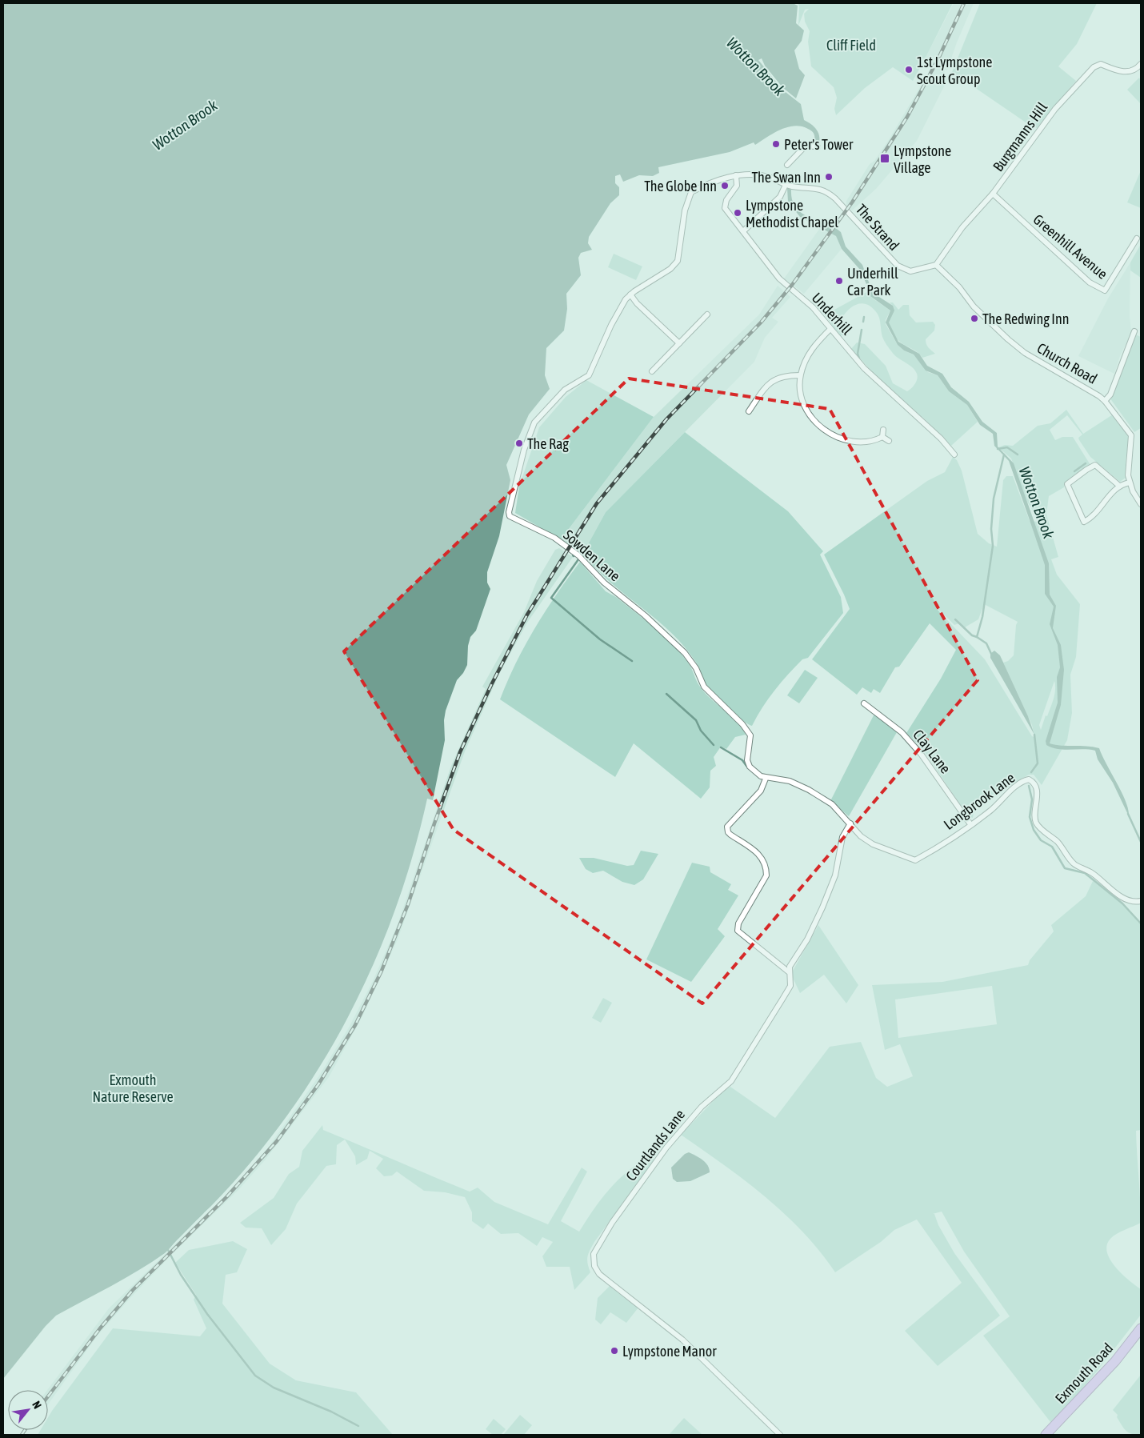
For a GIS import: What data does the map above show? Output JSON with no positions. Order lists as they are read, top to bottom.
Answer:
{
  "streets": {
    "highway": ["Exmouth Road"],
    "street": [
      "Burgmanns Hill",
      "The Strand",
      "Greenhill Avenue",
      "Underhill",
      "Church Road",
      "Sowden Lane",
      "Clay Lane",
      "Longbrook Lane",
      "Courtlands Lane"
    ]
  },
  "crossings": [
    ["Burgmanns Hill", "The Strand"],
    ["Burgmanns Hill", "Greenhill Avenue"],
    ["Burgmanns Hill", "Church Road"],
    ["The Strand", "Underhill"],
    ["The Strand", "Church Road"],
    ["The Strand", "Sowden Lane"],
    ["Clay Lane", "Longbrook Lane"],
    ["Longbrook Lane", "Courtlands Lane"]
  ],
  "water": ["Wotton Brook"],
  "parks": ["Cliff Field", "Exmouth Nature Reserve"],
  "places": {
    "other": [
      "1st Lympstone Scout Group",
      "Peter's Tower",
      "The Swan Inn",
      "The Globe Inn",
      "Lympstone Methodist Chapel",
      "Underhill Car Park",
      "The Redwing Inn",
      "The Rag",
      "Lympstone Manor"
    ],
    "transit": ["Lympstone Village"]
  },
  "north": "top right"
}
